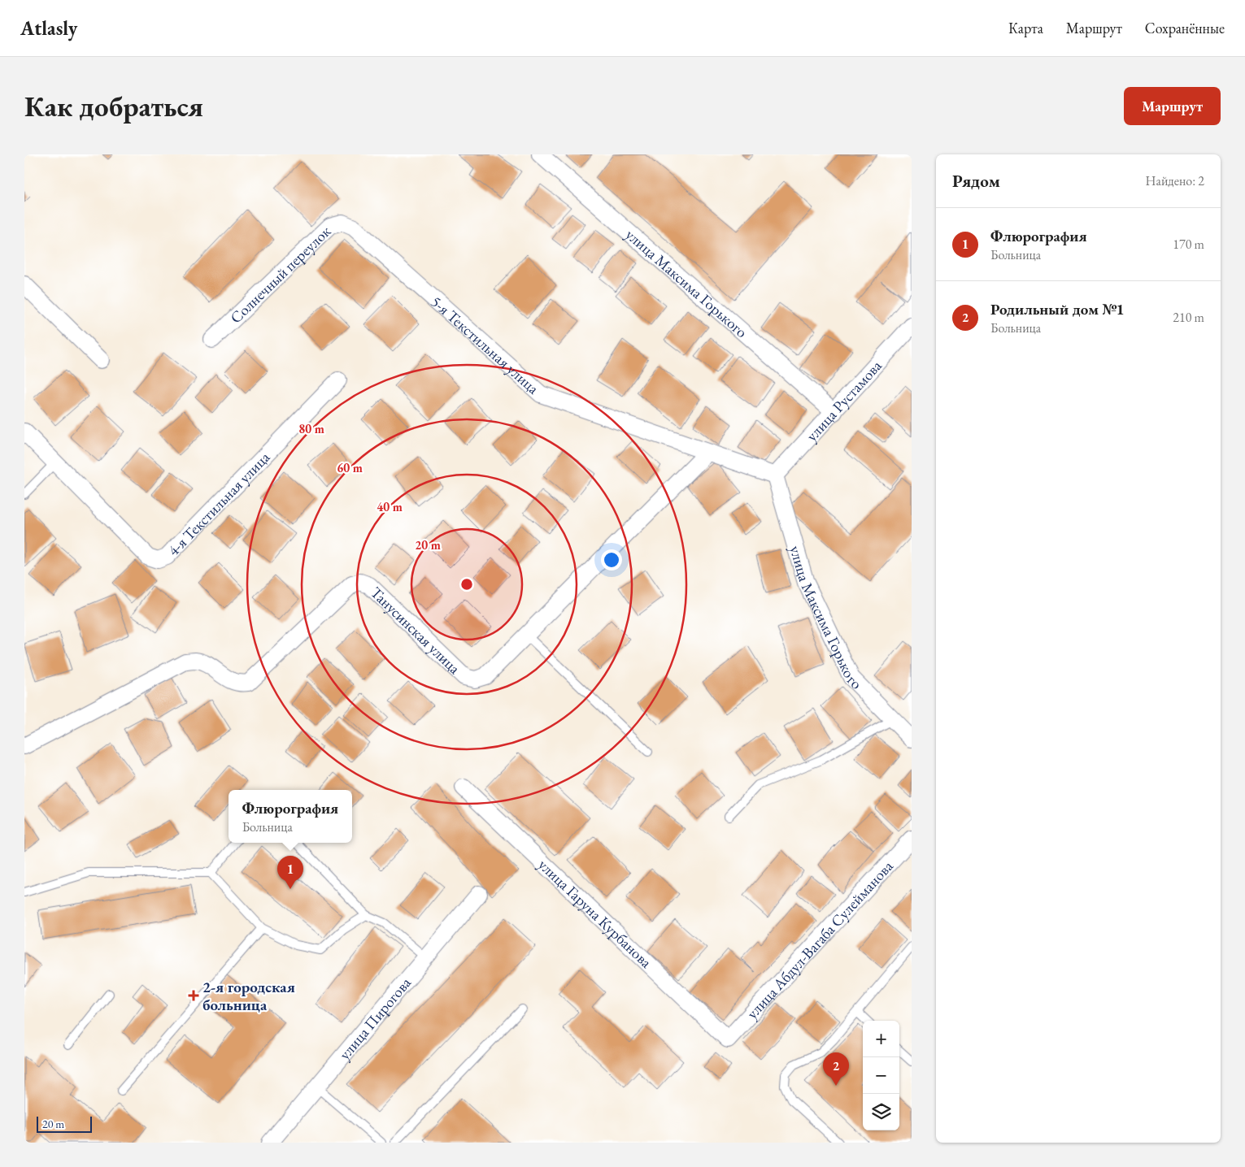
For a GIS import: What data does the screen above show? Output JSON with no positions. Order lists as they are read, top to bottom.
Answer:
{
  "streets": {
    "street": [
      "Солнечный переулок",
      "улица Максима Горького",
      "5-я Текстильная улица",
      "улица Рустамова",
      "4-я Текстильная улица",
      "Танусинская улица",
      "улица Гаруна Курбанова",
      "улица Абдул-Вагаба Сулейманова",
      "улица Пирогова"
    ]
  },
  "crossings": [
    ["Солнечный переулок", "5-я Текстильная улица"],
    ["улица Максима Горького", "5-я Текстильная улица"],
    ["улица Максима Горького", "улица Рустамова"],
    ["5-я Текстильная улица", "улица Рустамова"],
    ["5-я Текстильная улица", "Танусинская улица"],
    ["улица Гаруна Курбанова", "улица Абдул-Вагаба Сулейманова"]
  ],
  "places": {
    "health": ["2-я городская больница"]
  },
  "scale_bar": "20 m",
  "page": {
    "header": "Atlasly",
    "nav": ["Карта", "Маршрут", "Сохранённые"],
    "buttons": "Маршрут",
    "title": "Как добраться",
    "heading": ["Рядом", "Найдено: 2"],
    "list": [
      {
        "mark": "1",
        "name": "Флюрография",
        "note": "Больница",
        "value": "170 m"
      },
      {
        "mark": "2",
        "name": "Родильный дом №1",
        "note": "Больница",
        "value": "210 m"
      }
    ],
    "popup": ["Флюрография", "Больница"],
    "pins": ["1", "2"],
    "map_buttons": ["+", "−"],
    "scale": "20 m"
  },
  "rings": [
    "80 m",
    "60 m",
    "40 m",
    "20 m"
  ]
}
